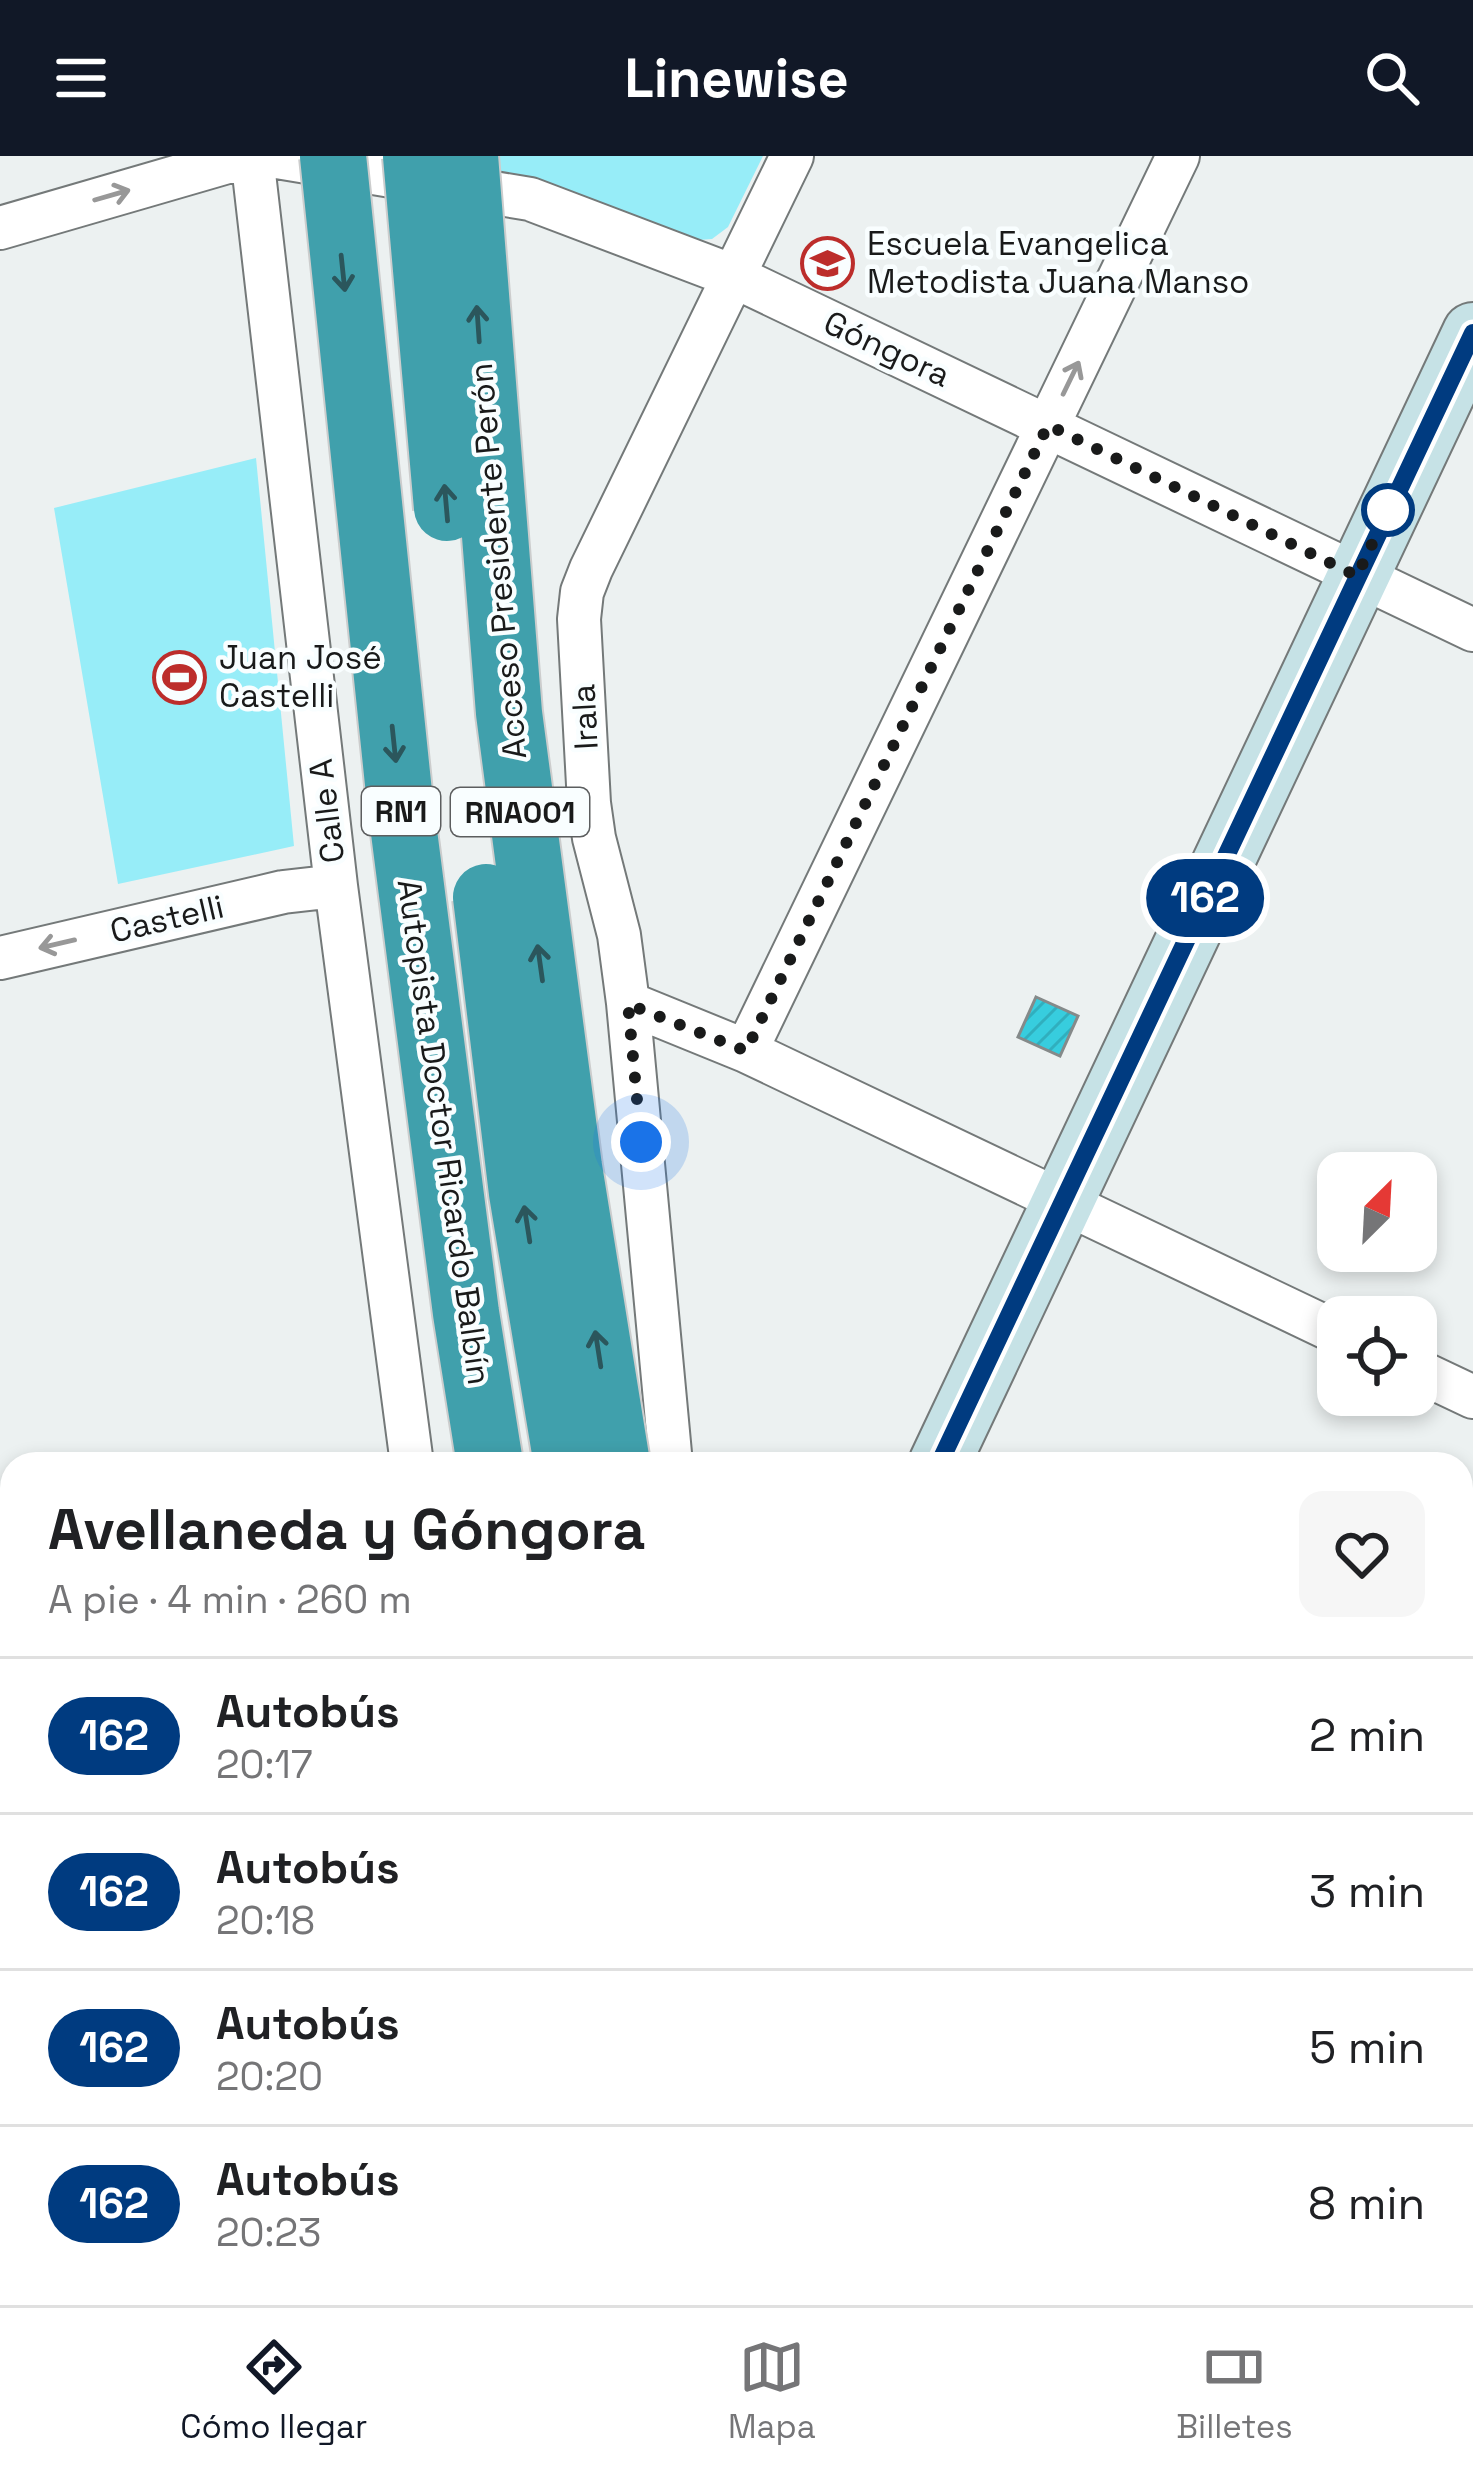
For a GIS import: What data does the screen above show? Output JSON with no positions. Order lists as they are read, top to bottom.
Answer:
{
  "streets": {
    "highway": [
      "Acceso Presidente Perón",
      "RN1",
      "RNA001",
      "Autopista Doctor Ricardo Balbín"
    ],
    "street": [
      "Góngora",
      "Irala",
      "Calle A",
      "Castelli"
    ]
  },
  "crossings": [
    ["Góngora", "Irala"],
    ["Calle A", "Castelli"]
  ],
  "one_way": ["Acceso Presidente Perón", "Castelli"],
  "places": {
    "school or university": ["Escuela Evangelica Metodista Juana Manso"],
    "sports": ["Juan José Castelli"]
  },
  "lines": ["bus line 162"],
  "north": "top right",
  "page": {
    "header": "Linewise",
    "on_map": "162",
    "heading": ["Avellaneda y Góngora", "A pie · 4 min · 260 m"],
    "list": [
      {
        "mark": "162",
        "name": "Autobús",
        "note": "20:17",
        "value": "2 min"
      },
      {
        "mark": "162",
        "name": "Autobús",
        "note": "20:18",
        "value": "3 min"
      },
      {
        "mark": "162",
        "name": "Autobús",
        "note": "20:20",
        "value": "5 min"
      },
      {
        "mark": "162",
        "name": "Autobús",
        "note": "20:23",
        "value": "8 min"
      }
    ],
    "tabs": ["Cómo llegar", "Mapa", "Billetes"]
  }
}
